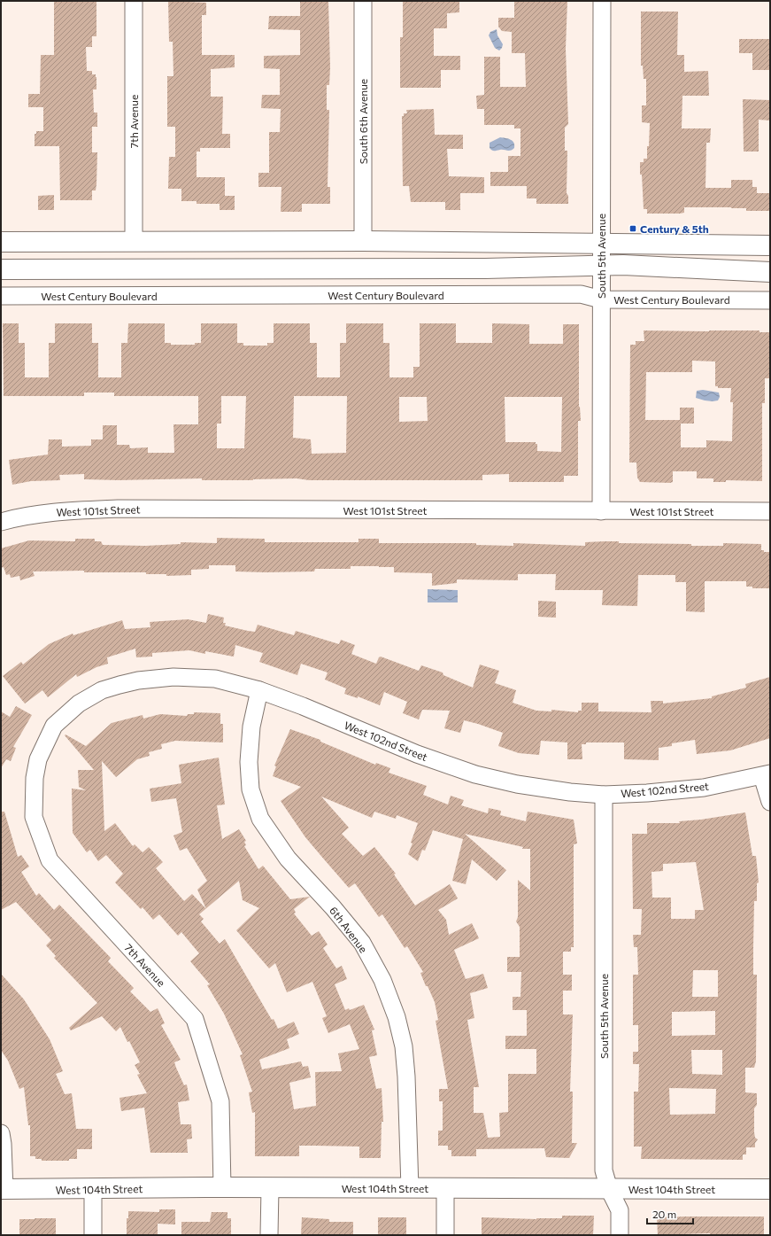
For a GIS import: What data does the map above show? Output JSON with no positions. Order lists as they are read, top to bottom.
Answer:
{
  "streets": {
    "main road": ["West 104th Street"],
    "street": [
      "7th Avenue",
      "South 6th Avenue",
      "South 5th Avenue",
      "West Century Boulevard",
      "West 101st Street",
      "West 102nd Street",
      "6th Avenue"
    ]
  },
  "crossings": [
    ["7th Avenue", "West 102nd Street"],
    ["7th Avenue", "West 104th Street"],
    ["South 5th Avenue", "West Century Boulevard"],
    ["South 5th Avenue", "West 101st Street"],
    ["South 5th Avenue", "West 102nd Street"],
    ["South 5th Avenue", "West 104th Street"],
    ["West 102nd Street", "6th Avenue"],
    ["6th Avenue", "West 104th Street"]
  ],
  "places": {
    "transit": ["Century & 5th"]
  },
  "scale_bar": "20 m"
}
